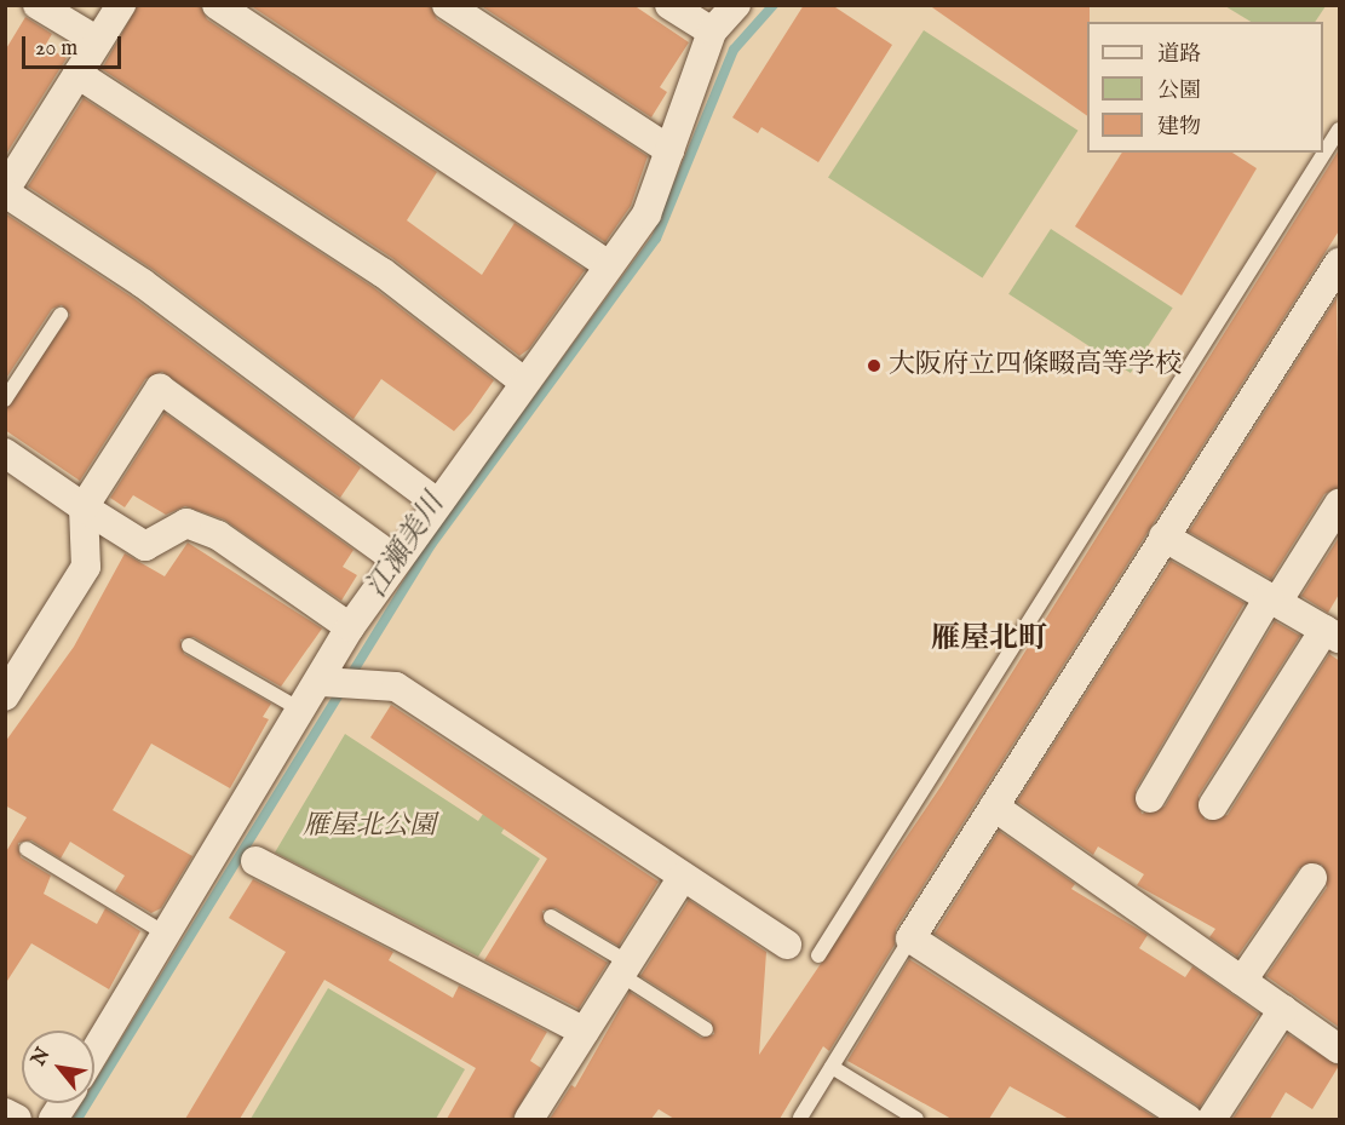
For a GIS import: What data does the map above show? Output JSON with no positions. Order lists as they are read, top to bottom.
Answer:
{
  "districts": ["雁屋北町"],
  "water": ["江瀬美川"],
  "parks": ["雁屋北公園"],
  "places": ["大阪府立四條畷高等学校"],
  "legend": ["道路", "公園", "建物"],
  "scale_bar": "20 m",
  "north": "top left"
}
